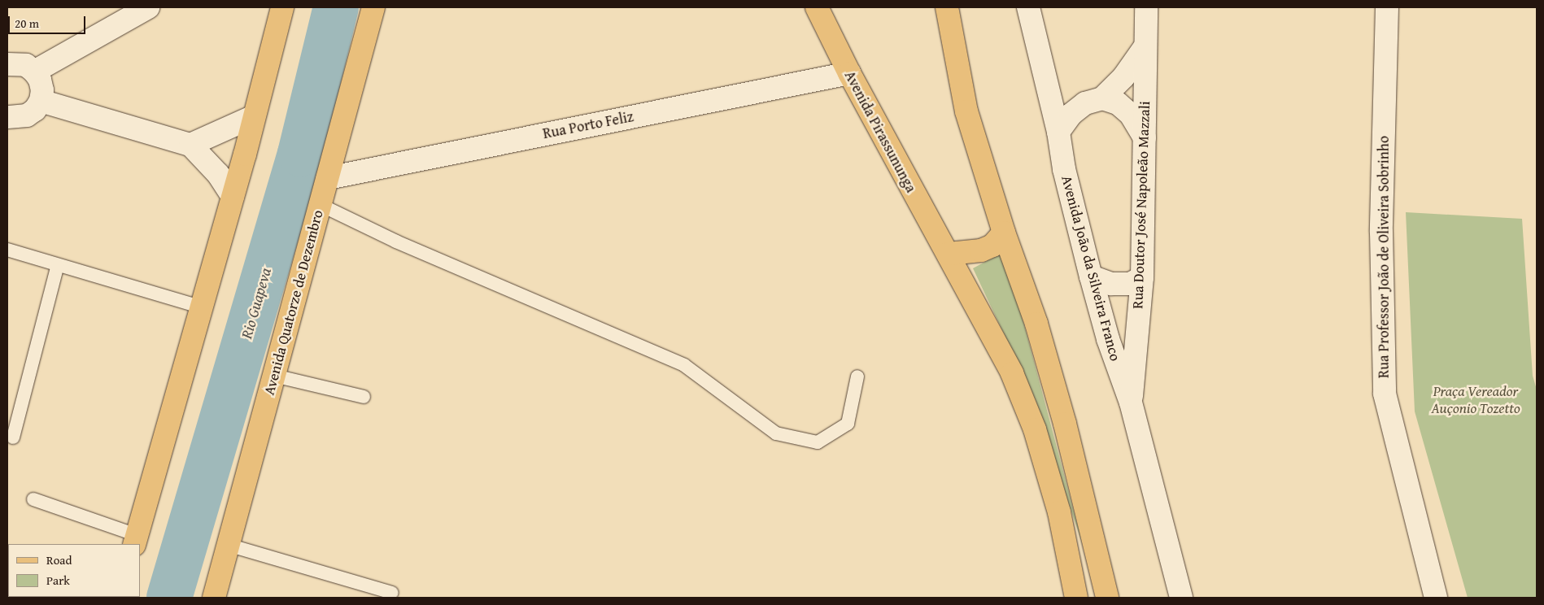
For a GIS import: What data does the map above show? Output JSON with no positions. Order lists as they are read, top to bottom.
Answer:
{
  "streets": {
    "main road": ["Avenida Pirassununga", "Avenida Quatorze de Dezembro"],
    "street": [
      "Rua Porto Feliz",
      "Rua Doutor José Napoleão Mazzali",
      "Rua Professor João de Oliveira Sobrinho",
      "Avenida João da Silveira Franco"
    ]
  },
  "crossings": [
    ["Rua Porto Feliz", "Avenida Pirassununga"],
    ["Rua Porto Feliz", "Avenida Quatorze de Dezembro"],
    ["Rua Doutor José Napoleão Mazzali", "Avenida João da Silveira Franco"]
  ],
  "water": ["Rio Guapeva"],
  "parks": ["Praça Vereador Auçonio Tozetto"],
  "legend": ["Road", "Park"],
  "scale_bar": "20 m"
}
